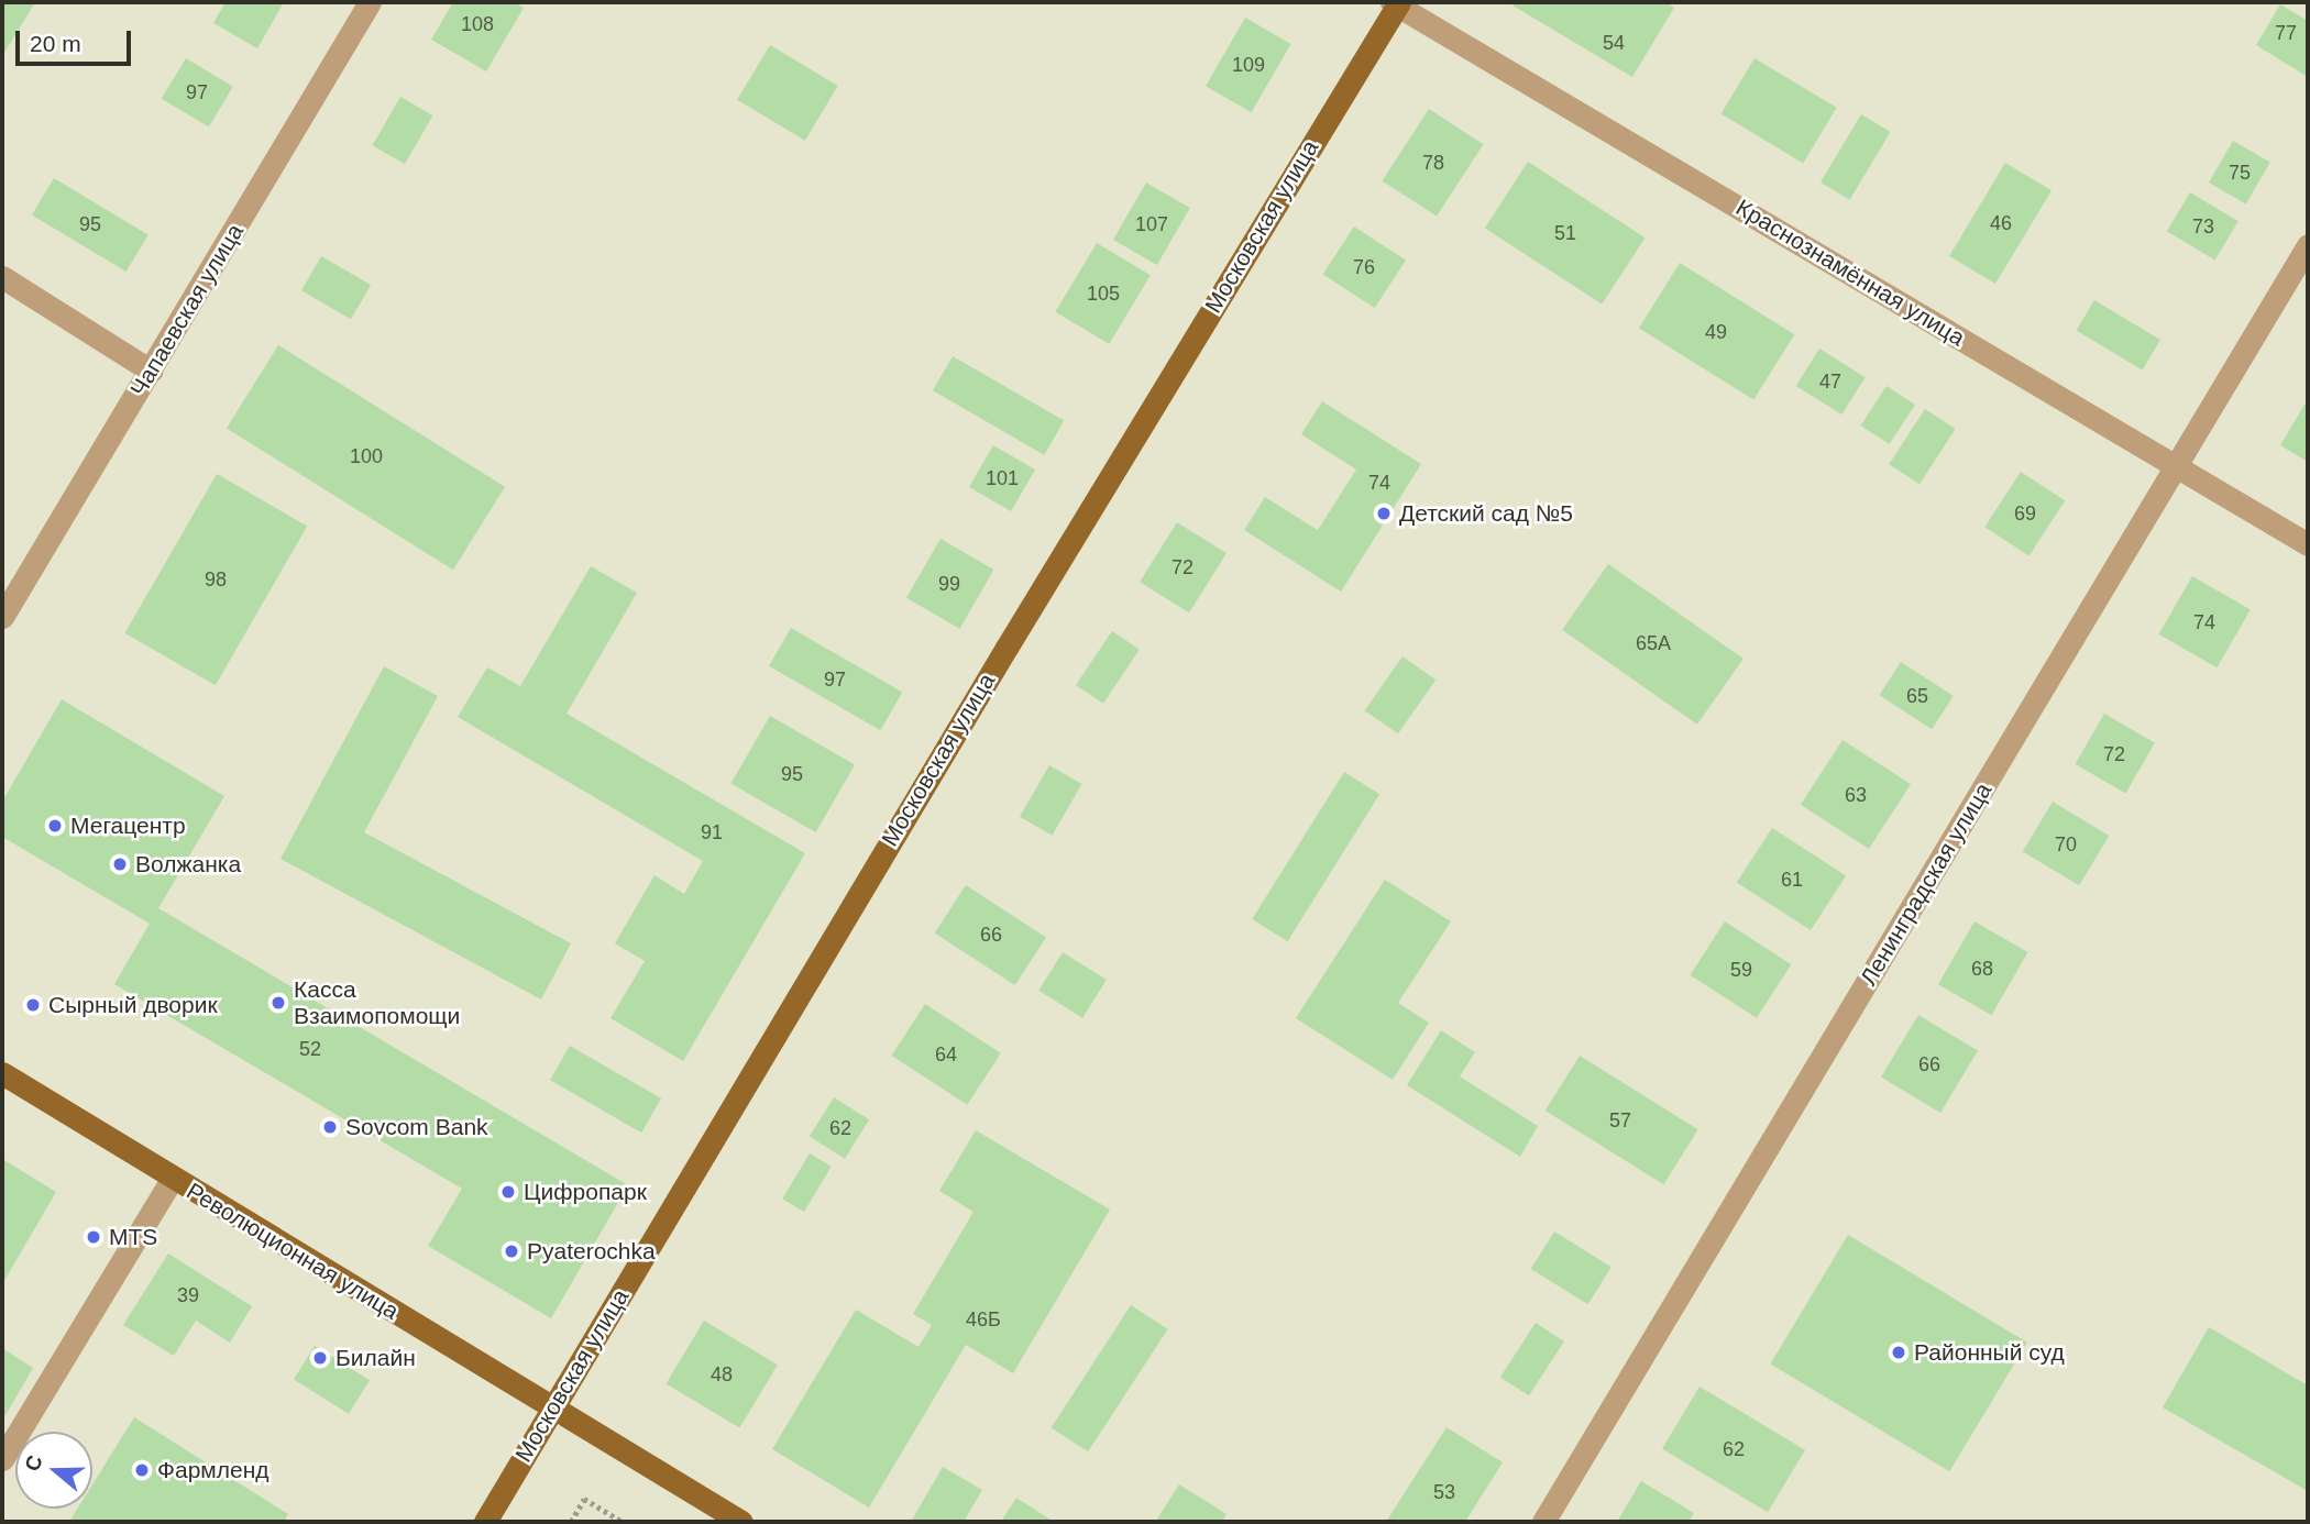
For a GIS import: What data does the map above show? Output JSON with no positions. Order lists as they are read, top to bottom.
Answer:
{
  "streets": {
    "main road": ["Московская улица", "Революционная улица"],
    "street": ["Краснознамённая улица", "Чапаевская улица", "Ленинградская улица"]
  },
  "crossings": [
    ["Московская улица", "Краснознамённая улица"],
    ["Московская улица", "Революционная улица"],
    ["Краснознамённая улица", "Ленинградская улица"]
  ],
  "places": [
    "Детский сад №5",
    "Мегацентр",
    "Волжанка",
    "Касса Взаимопомощи",
    "Сырный дворик",
    "Sovcom Bank",
    "Цифропарк",
    "MTS",
    "Pyaterochka",
    "Районный суд",
    "Билайн",
    "Фармленд"
  ],
  "house_numbers": [
    "108",
    "77",
    "54",
    "109",
    "97",
    "78",
    "75",
    "46",
    "95",
    "107",
    "73",
    "51",
    "76",
    "105",
    "49",
    "47",
    "100",
    "101",
    "74",
    "69",
    "72",
    "98",
    "99",
    "74",
    "65А",
    "97",
    "65",
    "72",
    "95",
    "63",
    "91",
    "70",
    "61",
    "66",
    "68",
    "59",
    "52",
    "64",
    "66",
    "57",
    "62",
    "39",
    "46Б",
    "48",
    "62",
    "53"
  ],
  "scale_bar": "20 m",
  "north": "left"
}
